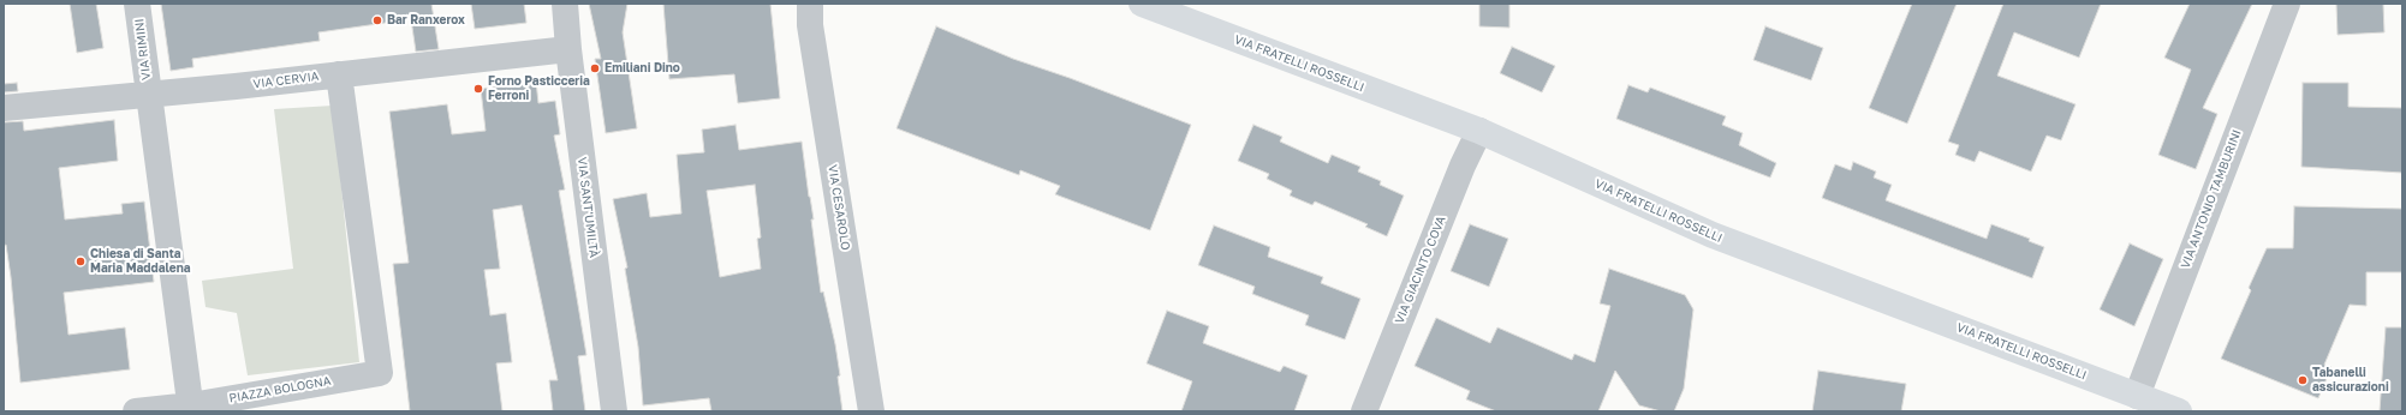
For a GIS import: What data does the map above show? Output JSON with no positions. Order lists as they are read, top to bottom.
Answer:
{
  "streets": {
    "main road": ["VIA FRATELLI ROSSELLI"],
    "street": [
      "VIA RIMINI",
      "VIA CERVIA",
      "VIA ANTONIO TAMBURINI",
      "VIA SANT'UMILTÀ",
      "VIA CESAROLO",
      "VIA GIACINTO COVA",
      "PIAZZA BOLOGNA"
    ]
  },
  "crossings": [
    ["VIA RIMINI", "VIA CERVIA"],
    ["VIA FRATELLI ROSSELLI", "VIA ANTONIO TAMBURINI"],
    ["VIA FRATELLI ROSSELLI", "VIA GIACINTO COVA"],
    ["VIA CERVIA", "VIA SANT'UMILTÀ"],
    ["VIA CERVIA", "PIAZZA BOLOGNA"]
  ],
  "places": [
    "Bar Ranxerox",
    "Emiliani Dino",
    "Forno Pasticceria Ferroni",
    "Chiesa di Santa Maria Maddalena",
    "Tabanelli assicurazioni"
  ]
}
